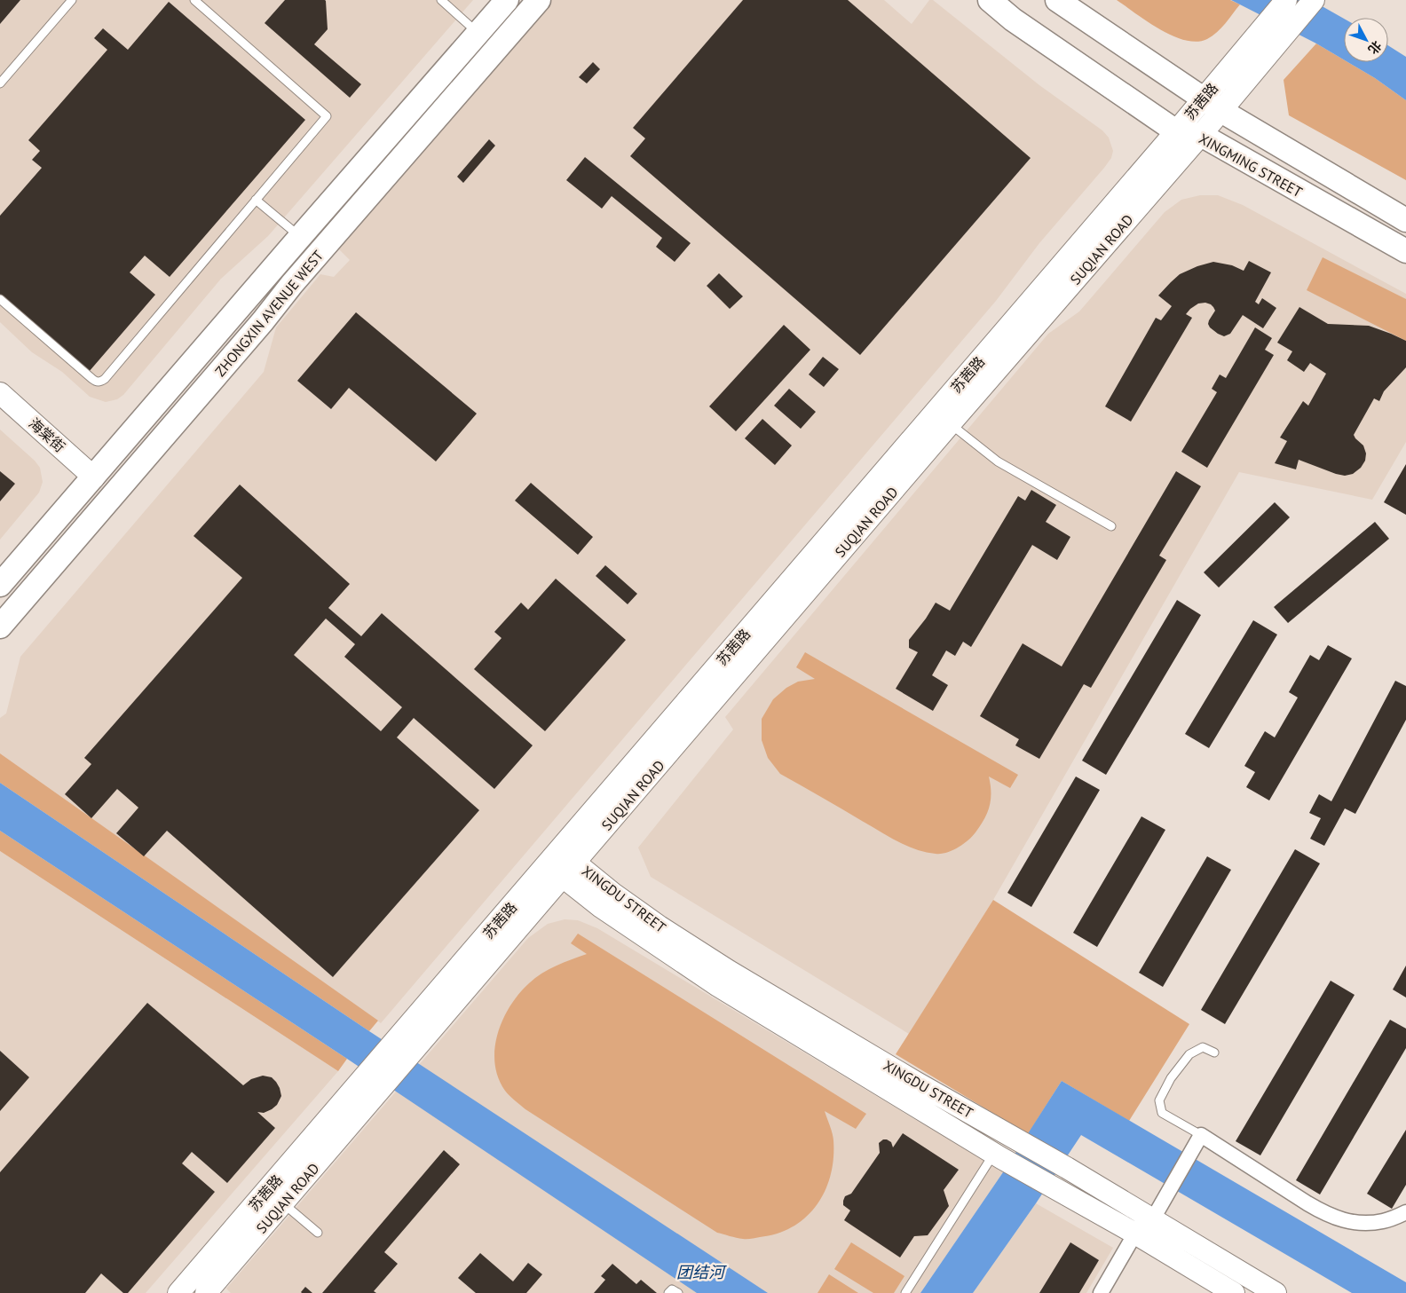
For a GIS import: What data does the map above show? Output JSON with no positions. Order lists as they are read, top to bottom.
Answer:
{
  "streets": {
    "main road": [
      "苏茜路",
      "XINGMING STREET",
      "SUQIAN ROAD",
      "ZHONGXIN AVENUE WEST",
      "海棠街",
      "XINGDU STREET"
    ]
  },
  "crossings": [
    ["苏茜路", "XINGMING STREET"],
    ["苏茜路", "SUQIAN ROAD"],
    ["苏茜路", "XINGDU STREET"],
    ["XINGMING STREET", "SUQIAN ROAD"],
    ["SUQIAN ROAD", "XINGDU STREET"],
    ["ZHONGXIN AVENUE WEST", "海棠街"]
  ],
  "water": ["团结河"],
  "north": "bottom right"
}
